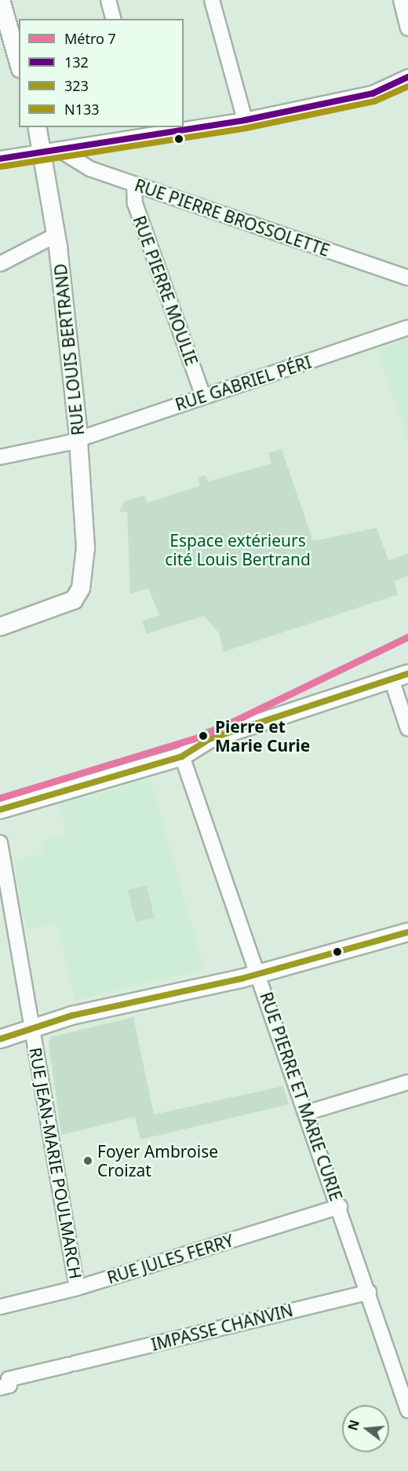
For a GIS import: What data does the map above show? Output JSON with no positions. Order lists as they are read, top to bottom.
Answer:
{
  "streets": {
    "main road": ["RUE LOUIS BERTRAND"],
    "street": [
      "RUE PIERRE BROSSOLETTE",
      "RUE PIERRE MOULIE",
      "RUE GABRIEL PÉRI",
      "RUE PIERRE ET MARIE CURIE",
      "RUE JEAN-MARIE POULMARCH",
      "RUE JULES FERRY",
      "IMPASSE CHANVIN"
    ]
  },
  "crossings": [
    ["RUE PIERRE BROSSOLETTE", "RUE PIERRE MOULIE"],
    ["RUE PIERRE BROSSOLETTE", "RUE LOUIS BERTRAND"],
    ["RUE PIERRE MOULIE", "RUE GABRIEL PÉRI"],
    ["RUE LOUIS BERTRAND", "RUE GABRIEL PÉRI"],
    ["RUE PIERRE ET MARIE CURIE", "RUE JULES FERRY"],
    ["RUE PIERRE ET MARIE CURIE", "IMPASSE CHANVIN"],
    ["RUE JEAN-MARIE POULMARCH", "RUE JULES FERRY"]
  ],
  "parks": ["Espace extérieurs cité Louis Bertrand"],
  "places": ["Pierre et Marie Curie", "Foyer Ambroise Croizat"],
  "lines": [
    "transit line 132",
    "transit line N133",
    "metro line 7",
    "transit line 323"
  ],
  "legend": [
    "Métro 7",
    "132",
    "323",
    "N133"
  ],
  "north": "left"
}
